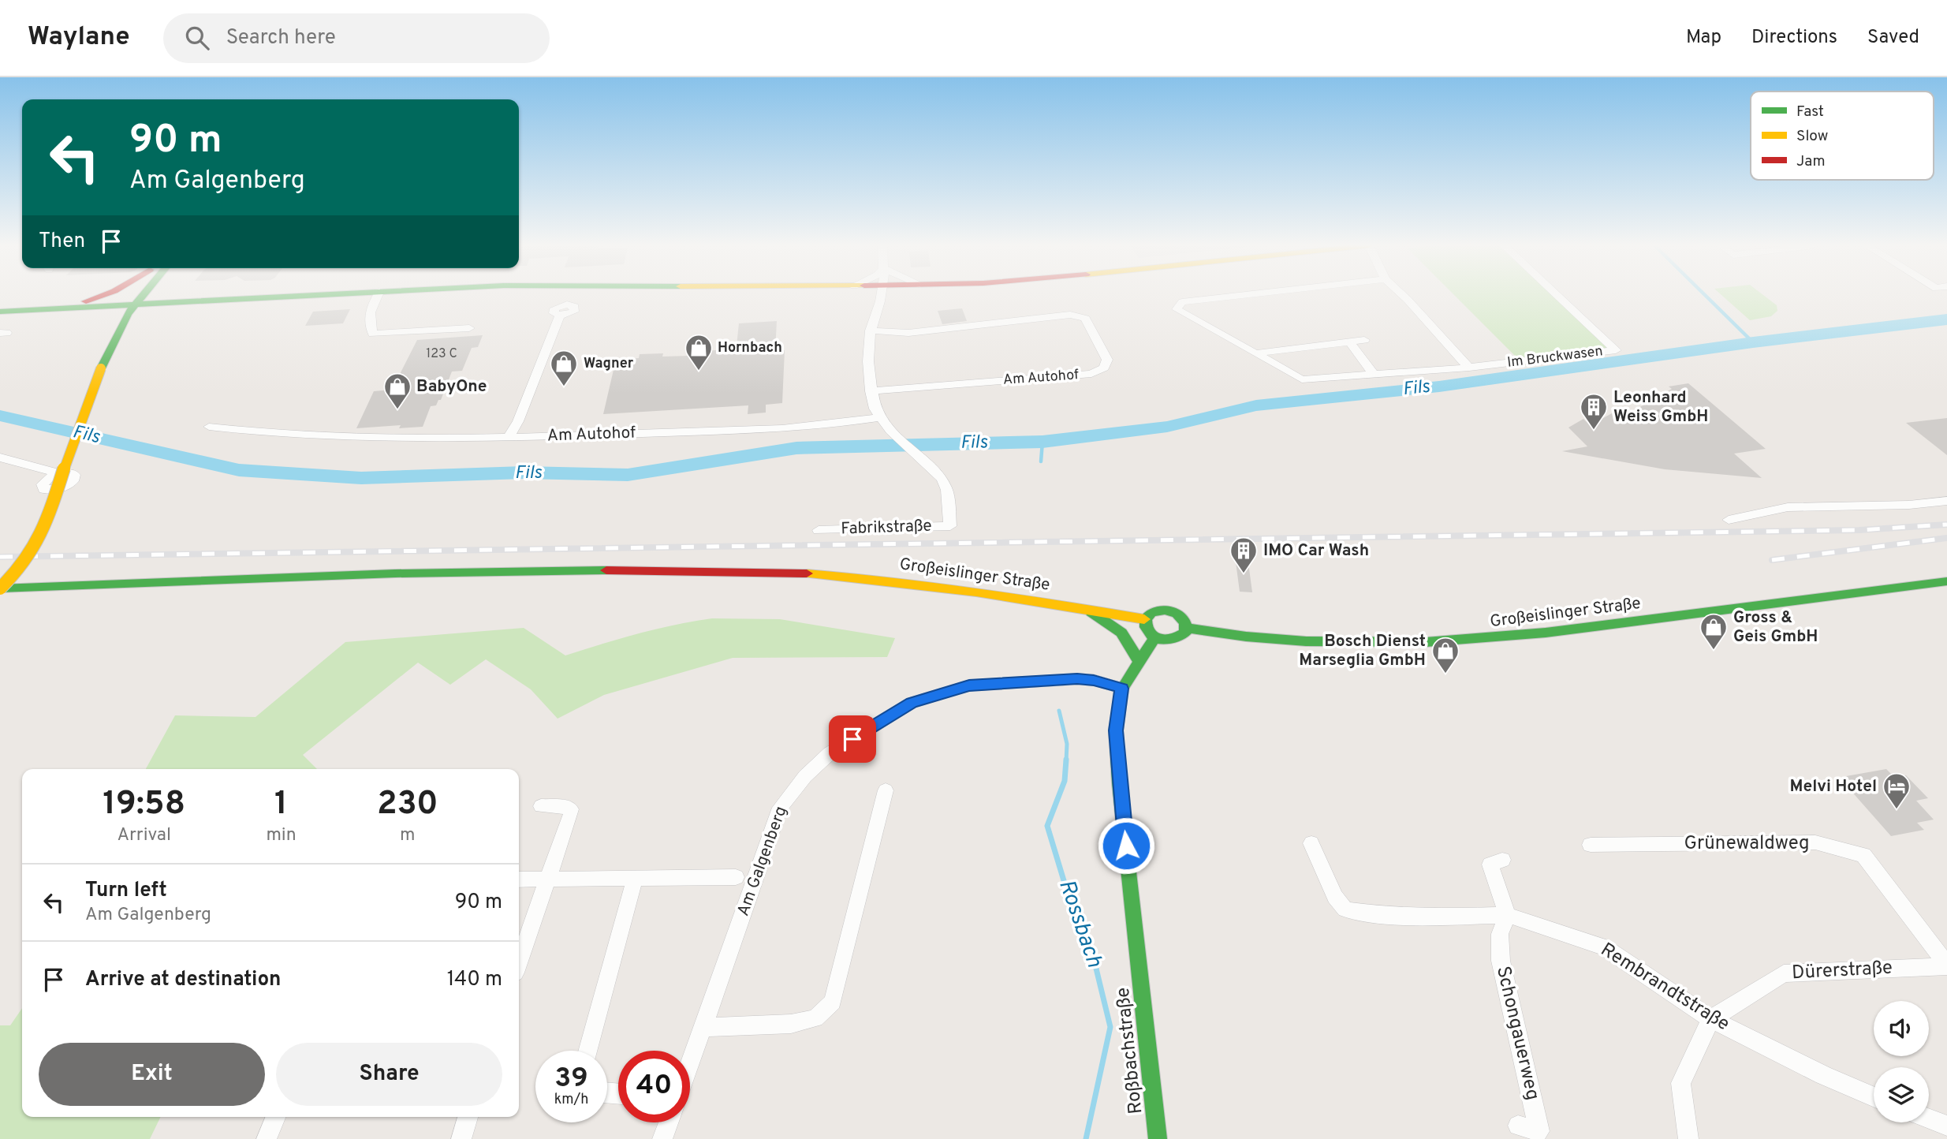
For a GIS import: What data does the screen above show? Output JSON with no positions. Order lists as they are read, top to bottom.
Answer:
{
  "streets": {
    "main road": ["Großeislinger Straße", "Roßbachstraße"],
    "street": [
      "Im Bruckwasen",
      "Am Autohof",
      "Fabrikstraße",
      "Grünewaldweg",
      "Am Galgenberg",
      "Dürerstraße",
      "Rembrandtstraße",
      "Schongauerweg"
    ]
  },
  "crossings": [
    ["Am Autohof", "Fabrikstraße"],
    ["Großeislinger Straße", "Roßbachstraße"],
    ["Grünewaldweg", "Dürerstraße"],
    ["Am Galgenberg", "Roßbachstraße"],
    ["Dürerstraße", "Rembrandtstraße"],
    ["Rembrandtstraße", "Schongauerweg"]
  ],
  "water": ["Fils", "Rossbach"],
  "places": {
    "shop": [
      "Hornbach",
      "Wagner",
      "BabyOne",
      "Gross & Geis GmbH",
      "Bosch Dienst Marseglia GmbH"
    ],
    "building": ["Leonhard Weiss GmbH", "IMO Car Wash"],
    "hotel": ["Melvi Hotel"]
  },
  "house_numbers": ["123 C"],
  "legend": ["Fast", "Slow", "Jam"],
  "page": {
    "header": "Waylane",
    "search": "Search here",
    "nav": ["Map", "Directions", "Saved"],
    "turn": ["90 m", "Am Galgenberg"],
    "then": "Then",
    "eta": [
      "19:58",
      "Arrival",
      "1",
      "min",
      "230",
      "m"
    ],
    "list": [
      {
        "name": "Turn left",
        "note": "Am Galgenberg",
        "value": "90 m"
      },
      {
        "name": "Arrive at destination",
        "value": "140 m"
      }
    ],
    "buttons": ["Exit", "Share"],
    "speed": "39 km/h",
    "limit": "40"
  }
}
